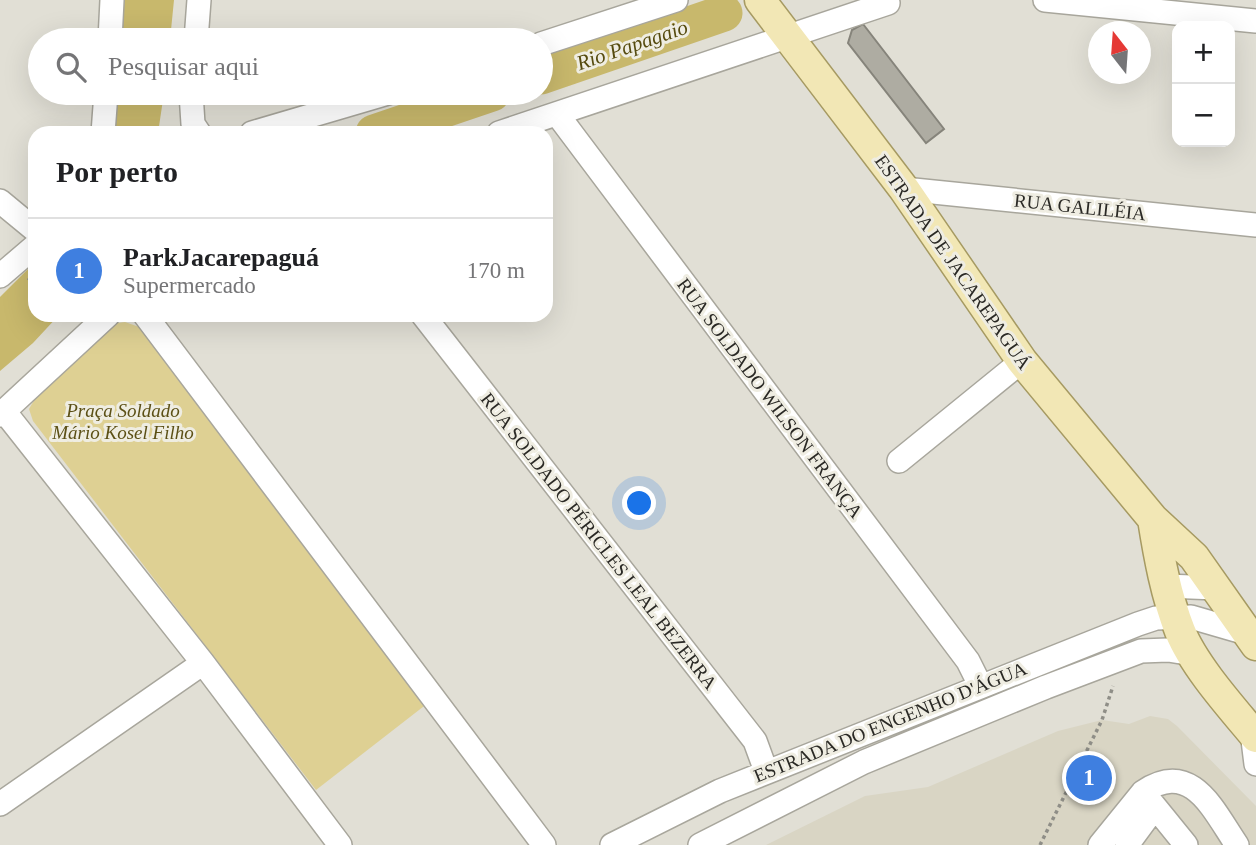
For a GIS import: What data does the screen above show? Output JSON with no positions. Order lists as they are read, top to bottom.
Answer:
{
  "streets": {
    "main road": ["ESTRADA DE JACAREPAGUÁ"],
    "street": [
      "RUA GALILÉIA",
      "RUA SOLDADO WILSON FRANÇA",
      "RUA SOLDADO PÉRICLES LEAL BEZERRA",
      "ESTRADA DO ENGENHO D'ÁGUA"
    ]
  },
  "crossings": [
    ["RUA GALILÉIA", "ESTRADA DE JACAREPAGUÁ"],
    ["ESTRADA DE JACAREPAGUÁ", "ESTRADA DO ENGENHO D'ÁGUA"],
    ["RUA SOLDADO WILSON FRANÇA", "ESTRADA DO ENGENHO D'ÁGUA"],
    ["RUA SOLDADO PÉRICLES LEAL BEZERRA", "ESTRADA DO ENGENHO D'ÁGUA"]
  ],
  "water": ["Rio Papagaio"],
  "parks": ["Praça Soldado Mário Kosel Filho"],
  "north": "top",
  "page": {
    "map_buttons": ["+", "−"],
    "search": "Pesquisar aqui",
    "heading": "Por perto",
    "list": [
      {
        "mark": "1",
        "name": "ParkJacarepaguá",
        "note": "Supermercado",
        "value": "170 m"
      }
    ],
    "pins": "1"
  }
}
